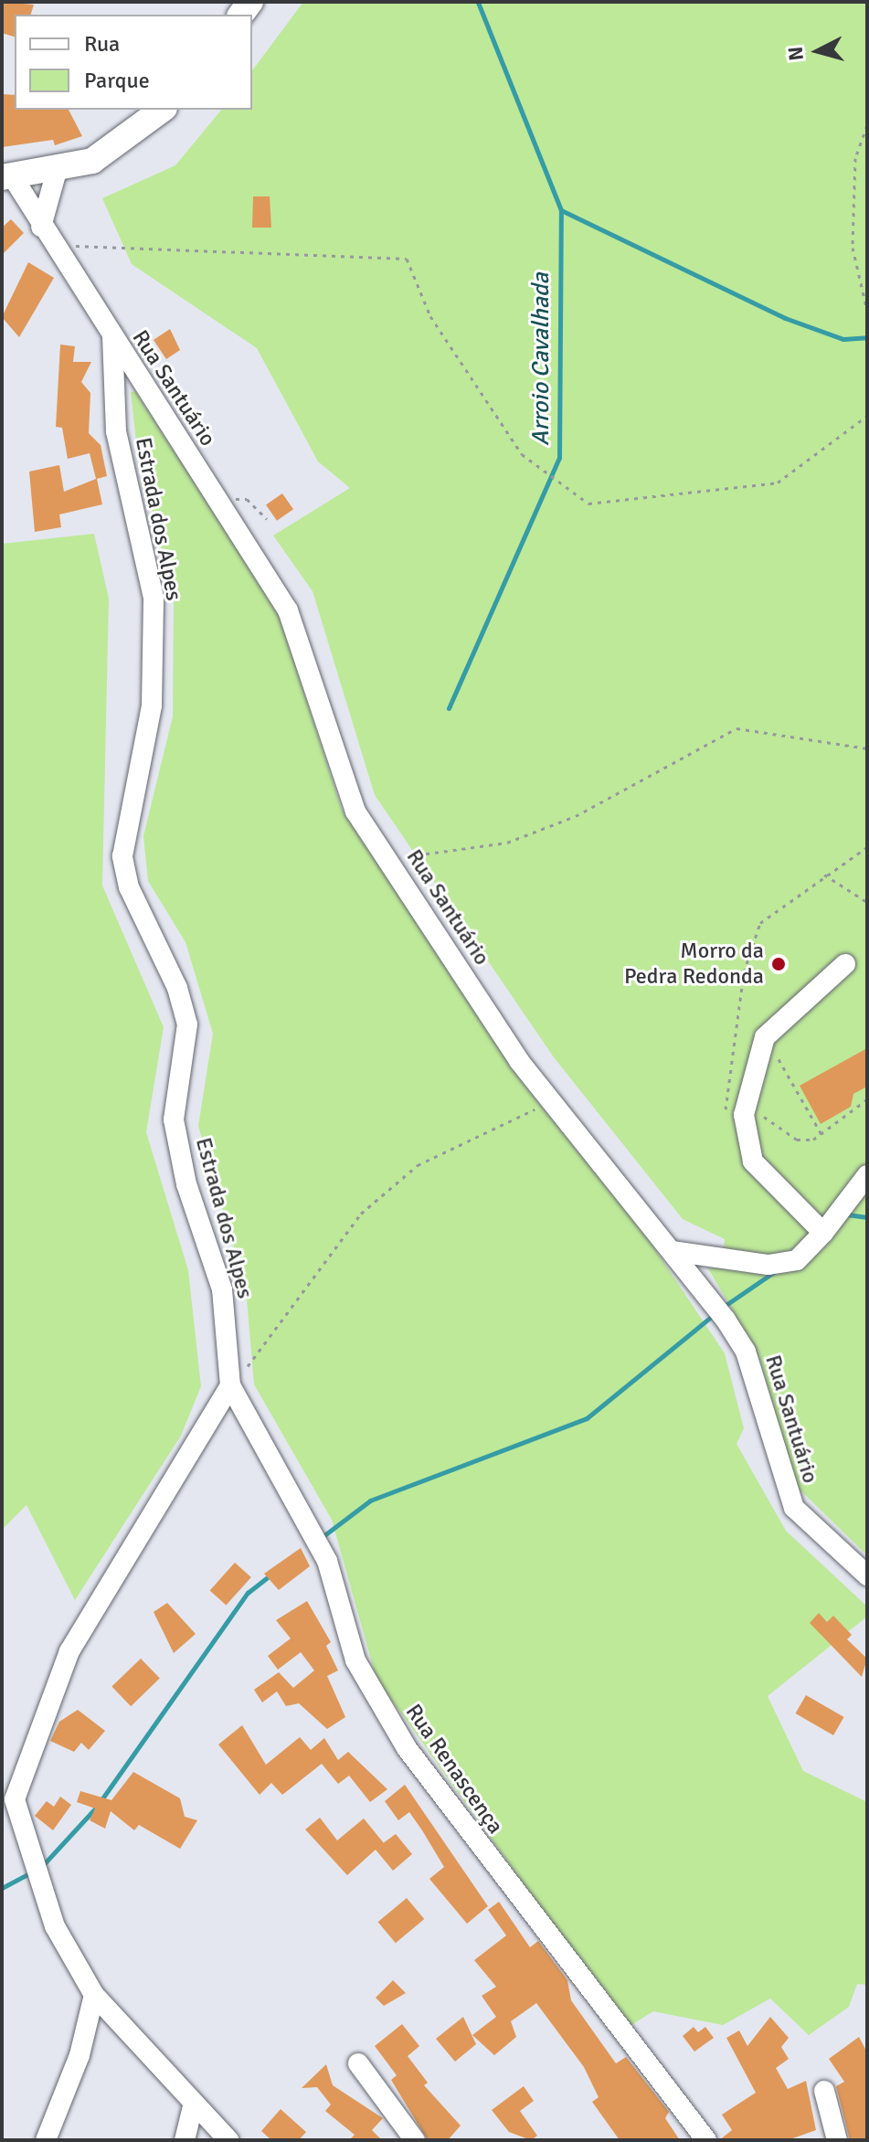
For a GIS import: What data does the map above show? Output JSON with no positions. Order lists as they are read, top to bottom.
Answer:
{
  "streets": {
    "street": ["Rua Santuário", "Estrada dos Alpes", "Rua Renascença"]
  },
  "crossings": [
    ["Rua Santuário", "Estrada dos Alpes"],
    ["Estrada dos Alpes", "Rua Renascença"]
  ],
  "water": ["Arroio Cavalhada"],
  "places": ["Morro da Pedra Redonda"],
  "legend": ["Rua", "Parque"],
  "north": "left"
}
